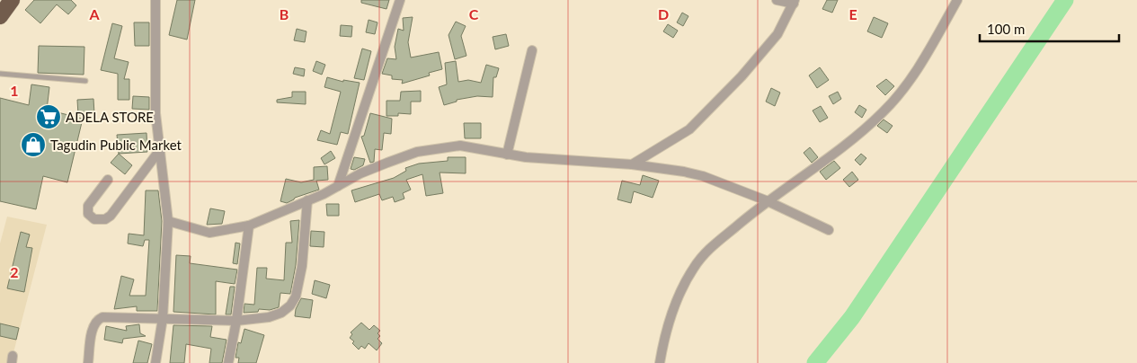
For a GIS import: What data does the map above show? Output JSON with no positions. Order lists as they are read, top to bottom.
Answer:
{
  "places": {
    "supermarket": ["ADELA STORE"],
    "shop": ["Tagudin Public Market"]
  },
  "scale_bar": "100 m",
  "grid": {
    "columns": [
      "A",
      "B",
      "C",
      "D",
      "E"
    ],
    "rows": ["1", "2"]
  }
}
